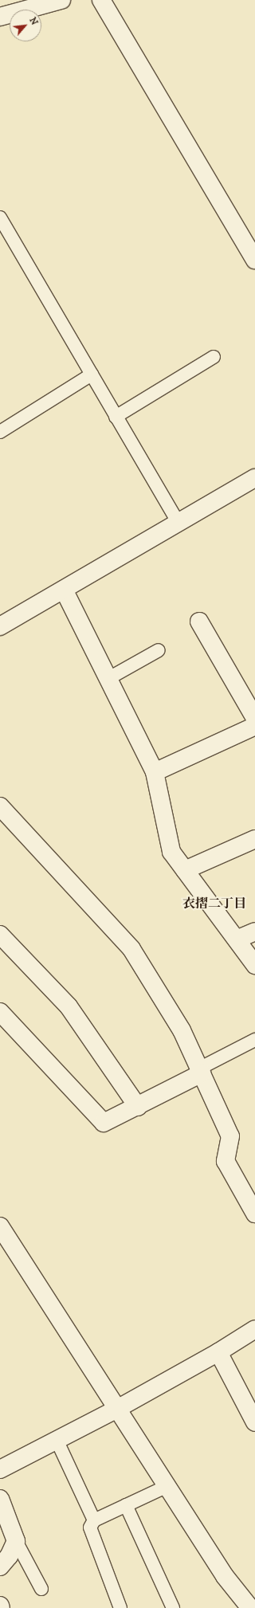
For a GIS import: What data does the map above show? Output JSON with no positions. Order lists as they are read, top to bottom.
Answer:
{
  "districts": ["衣摺二丁目"],
  "north": "top right"
}
